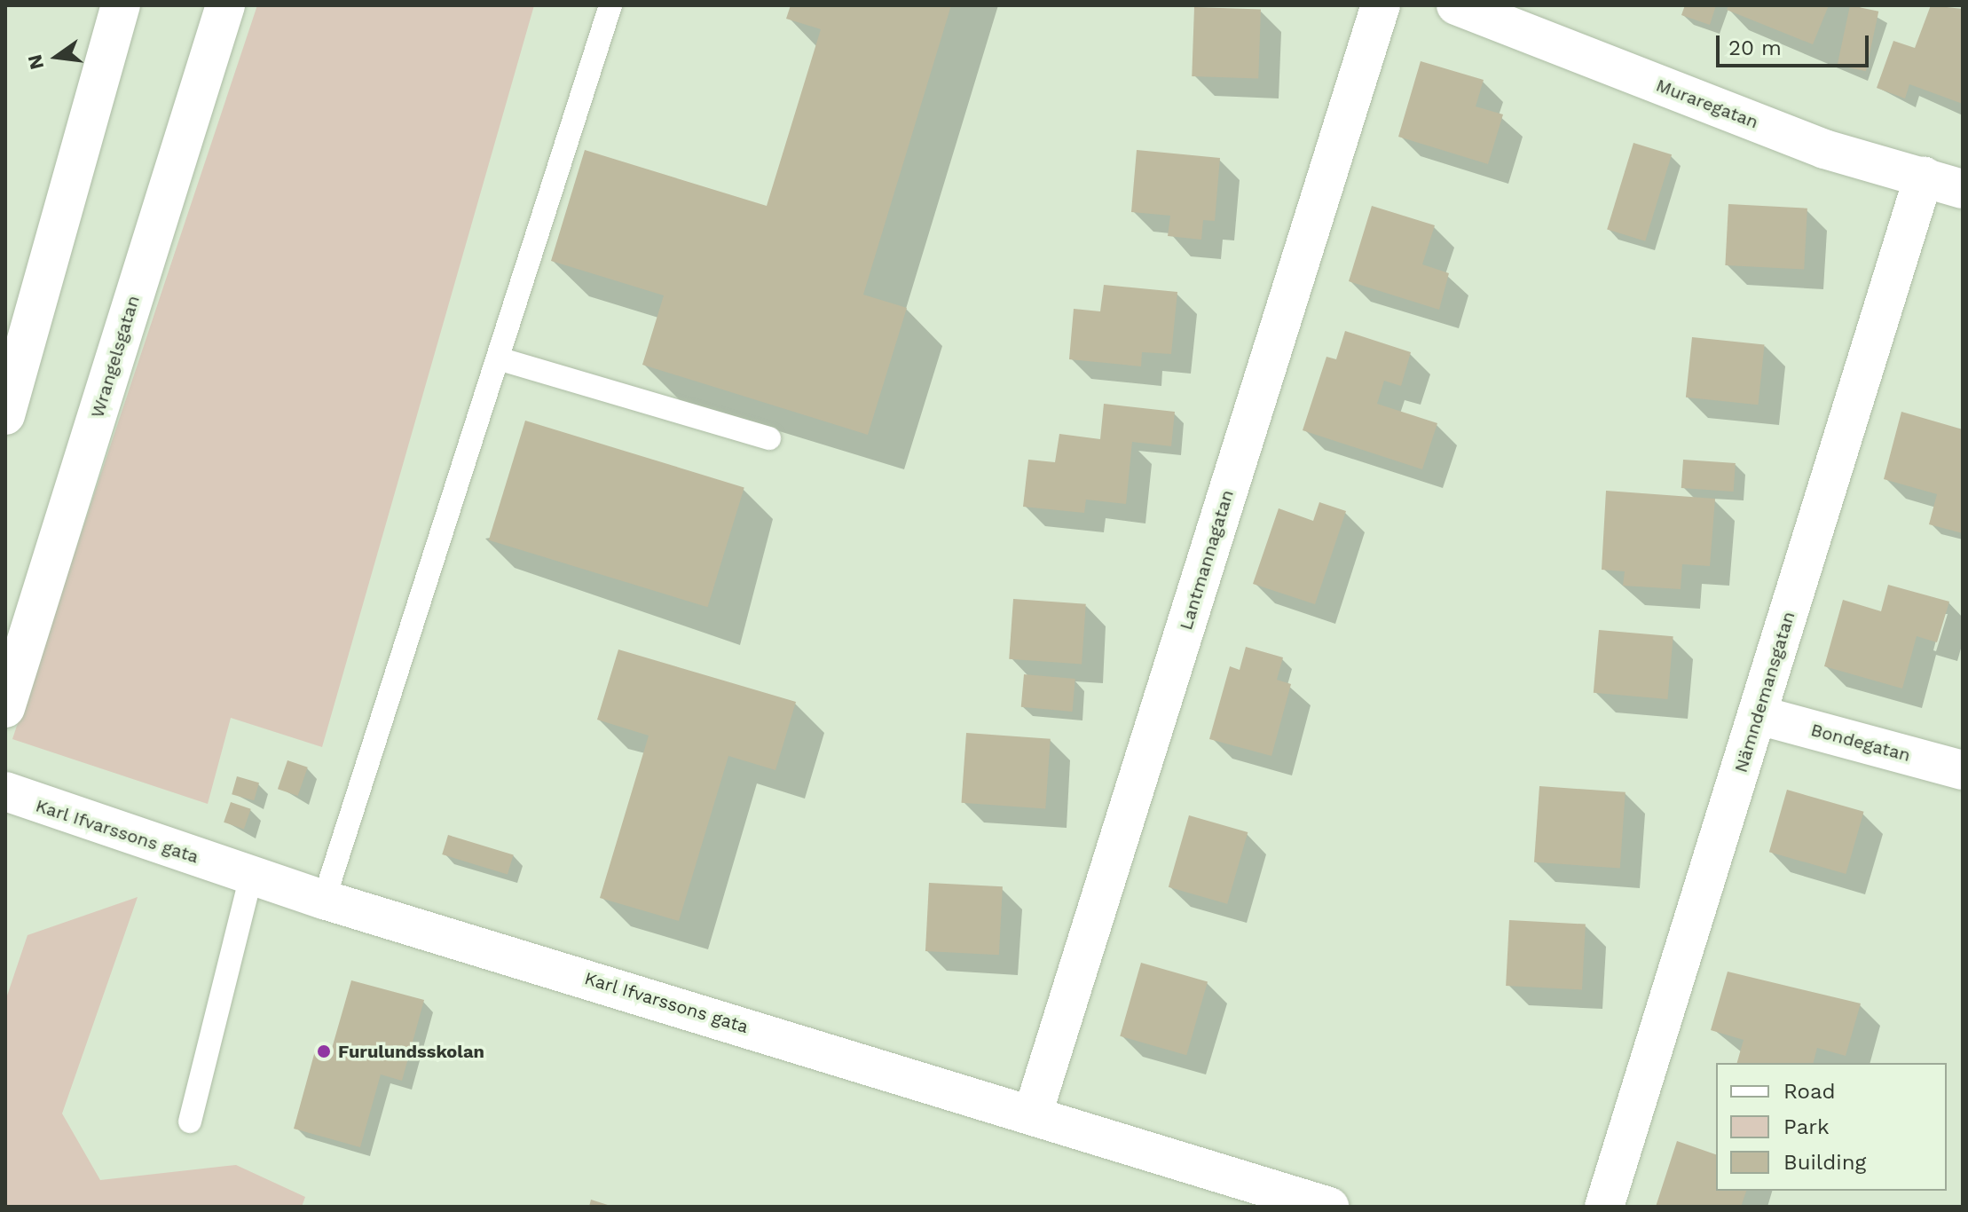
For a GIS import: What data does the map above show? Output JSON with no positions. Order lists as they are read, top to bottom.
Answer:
{
  "streets": {
    "street": [
      "Muraregatan",
      "Wrangelsgatan",
      "Lantmannagatan",
      "Nämndemansgatan",
      "Bondegatan",
      "Karl Ifvarssons gata"
    ]
  },
  "crossings": [
    ["Muraregatan", "Nämndemansgatan"],
    ["Lantmannagatan", "Karl Ifvarssons gata"],
    ["Nämndemansgatan", "Bondegatan"]
  ],
  "places": ["Furulundsskolan"],
  "legend": ["Road", "Park", "Building"],
  "scale_bar": "20 m",
  "north": "left"
}
